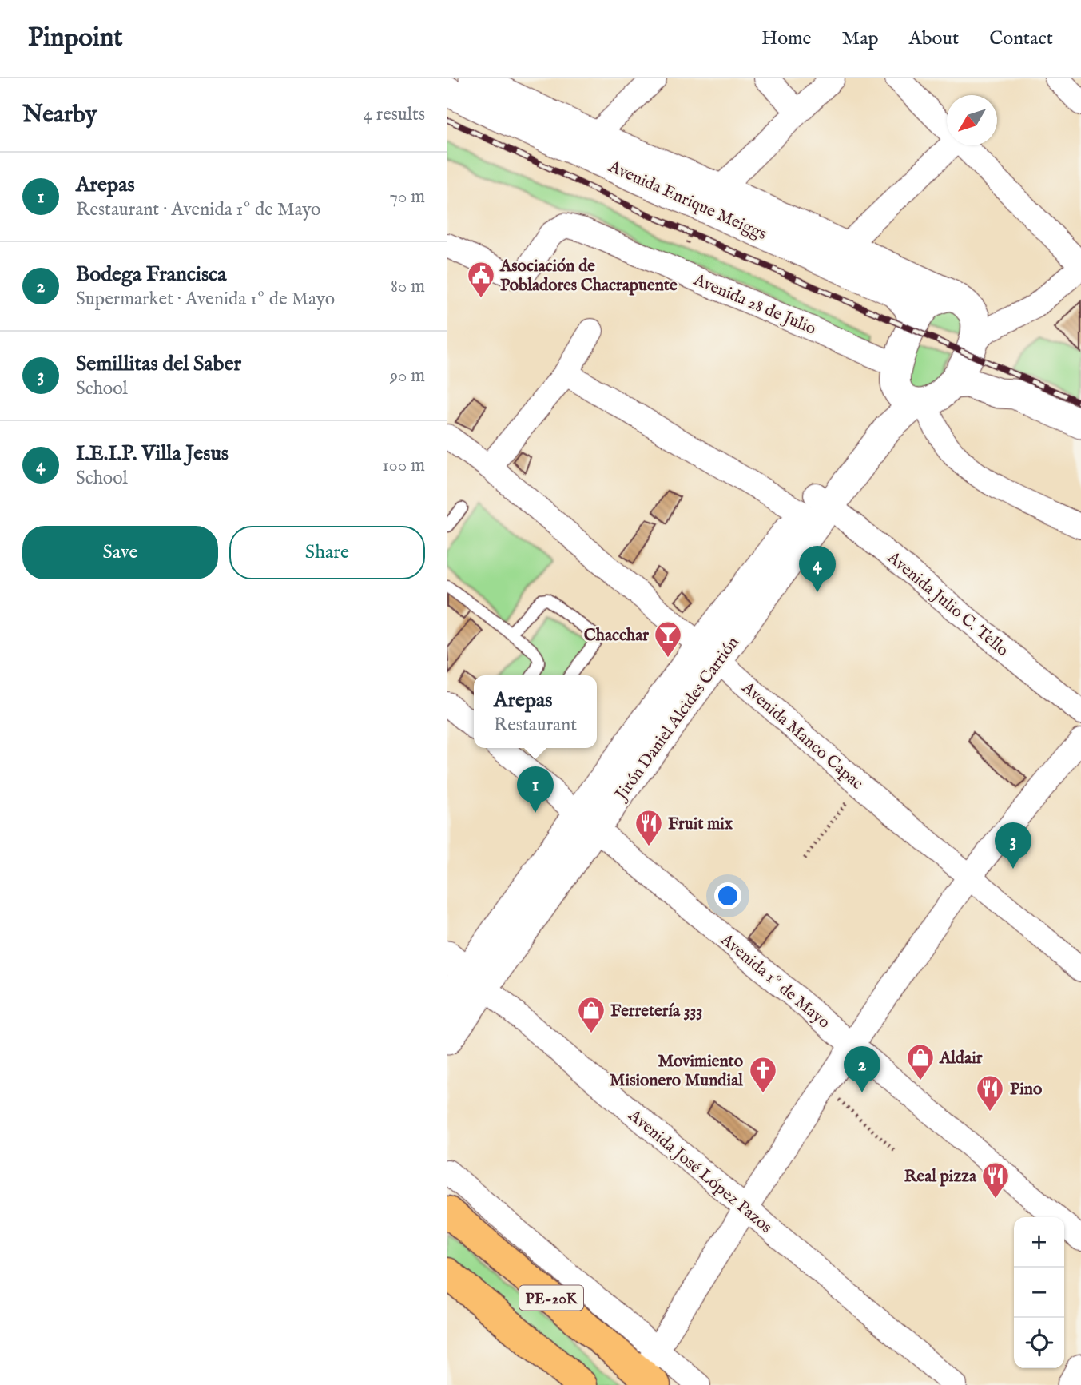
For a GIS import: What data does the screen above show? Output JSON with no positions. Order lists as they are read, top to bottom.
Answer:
{
  "streets": {
    "highway": ["PE-20K"],
    "street": [
      "Avenida Enrique Meiggs",
      "Avenida 28 de Julio",
      "Avenida Julio C. Tello",
      "Jirón Daniel Alcides Carrión",
      "Avenida Manco Capac",
      "Avenida 1º de Mayo",
      "Avenida José López Pazos"
    ]
  },
  "crossings": [
    ["Avenida 28 de Julio", "Jirón Daniel Alcides Carrión"],
    ["Avenida Julio C. Tello", "Jirón Daniel Alcides Carrión"],
    ["Jirón Daniel Alcides Carrión", "Avenida Manco Capac"],
    ["Jirón Daniel Alcides Carrión", "Avenida 1º de Mayo"],
    ["Jirón Daniel Alcides Carrión", "Avenida José López Pazos"]
  ],
  "places": {
    "public building": ["Asociación de Pobladores Chacrapuente"],
    "bar": ["Chacchar"],
    "restaurant": ["Fruit mix", "Pino", "Real pizza"],
    "shop": ["Ferretería 333", "Aldair"],
    "church": ["Movimiento Misionero Mundial"]
  },
  "north": "bottom left",
  "page": {
    "header": "Pinpoint",
    "nav": [
      "Home",
      "Map",
      "About",
      "Contact"
    ],
    "heading": ["Nearby", "4 results"],
    "list": [
      {
        "mark": "1",
        "name": "Arepas",
        "note": "Restaurant · Avenida 1º de Mayo",
        "value": "70 m"
      },
      {
        "mark": "2",
        "name": "Bodega Francisca",
        "note": "Supermarket · Avenida 1º de Mayo",
        "value": "80 m"
      },
      {
        "mark": "3",
        "name": "Semillitas del Saber",
        "note": "School",
        "value": "90 m"
      },
      {
        "mark": "4",
        "name": "I.E.I.P. Villa Jesus",
        "note": "School",
        "value": "100 m"
      }
    ],
    "buttons": ["Save", "Share"],
    "pins": [
      "4",
      "1",
      "3",
      "2"
    ],
    "popup": ["Arepas", "Restaurant"],
    "map_buttons": ["+", "−"]
  }
}
